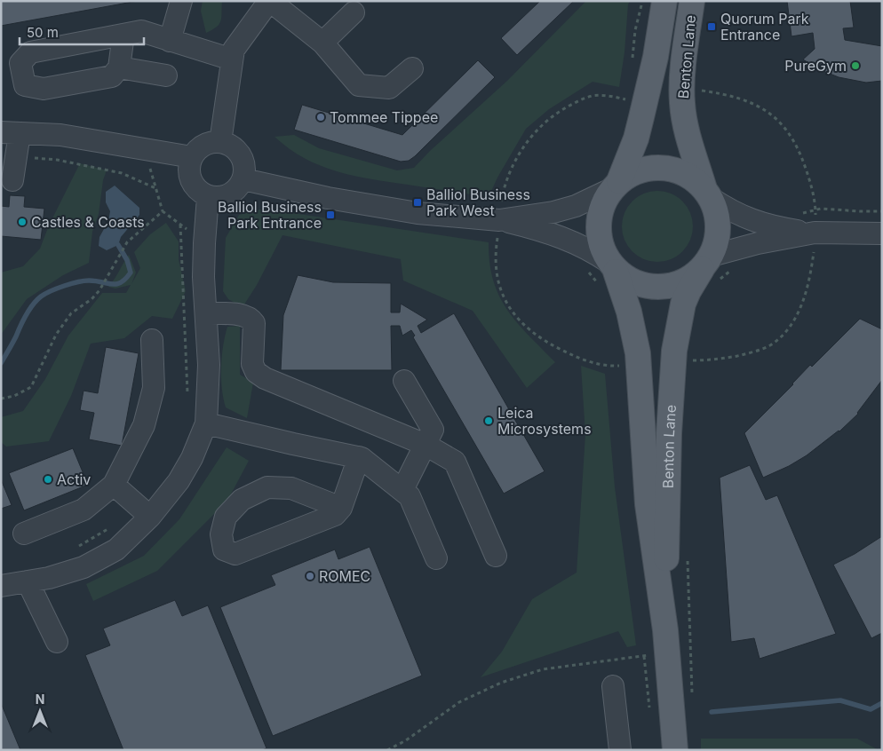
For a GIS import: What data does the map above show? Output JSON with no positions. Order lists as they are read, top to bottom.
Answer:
{
  "streets": {
    "main road": ["Benton Lane"]
  },
  "places": {
    "transit": ["Quorum Park Entrance", "Balliol Business Park West", "Balliol Business Park Entrance"],
    "other": [
      "PureGym",
      "Tommee Tippee",
      "Castles & Coasts",
      "Leica Microsystems",
      "Activ",
      "ROMEC"
    ]
  },
  "scale_bar": "50 m",
  "north": "top"
}
